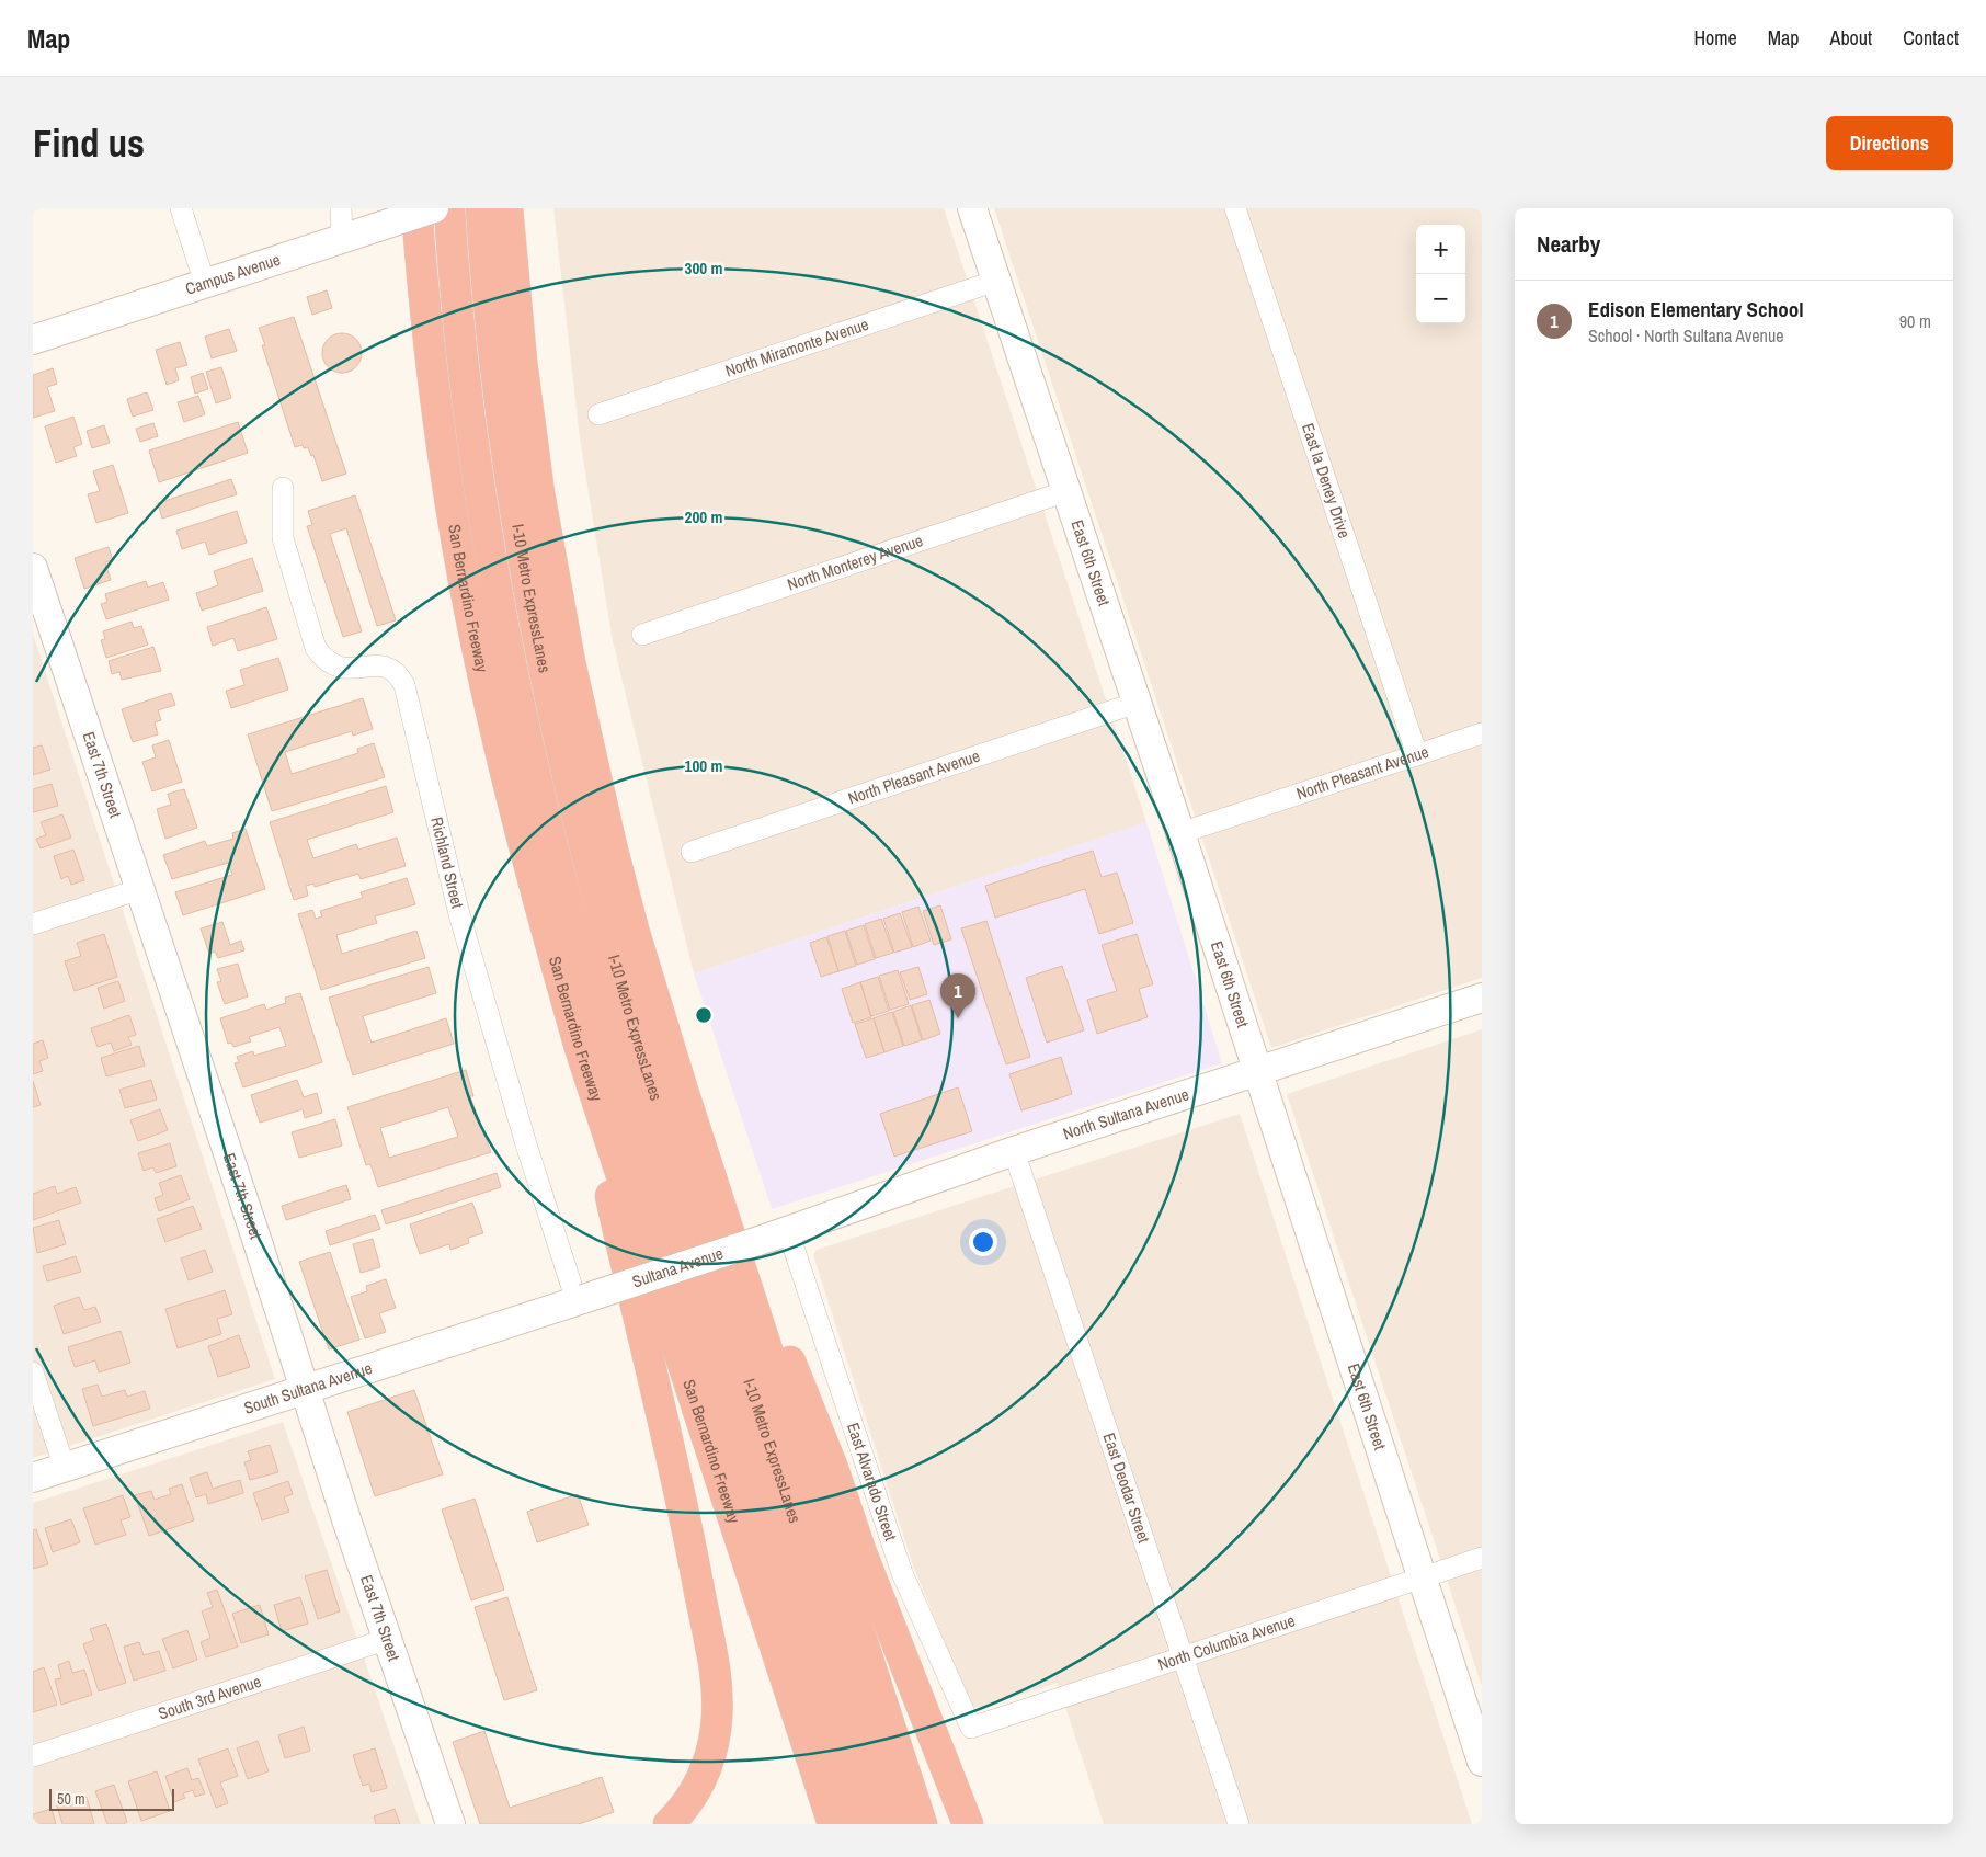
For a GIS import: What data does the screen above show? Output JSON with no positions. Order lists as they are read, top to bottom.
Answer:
{
  "streets": {
    "highway": ["San Bernardino Freeway", "I-10 Metro ExpressLanes"],
    "street": [
      "Campus Avenue",
      "North Miramonte Avenue",
      "East la Deney Drive",
      "East 6th Street",
      "North Monterey Avenue",
      "North Pleasant Avenue",
      "East 7th Street",
      "Richland Street",
      "North Sultana Avenue",
      "Sultana Avenue",
      "South Sultana Avenue",
      "East Alvarado Street",
      "East Deodar Street",
      "North Columbia Avenue",
      "South 3rd Avenue"
    ]
  },
  "crossings": [
    ["North Miramonte Avenue", "East 6th Street"],
    ["East la Deney Drive", "North Pleasant Avenue"],
    ["East 6th Street", "North Monterey Avenue"],
    ["East 6th Street", "North Pleasant Avenue"],
    ["East 6th Street", "North Sultana Avenue"],
    ["East 6th Street", "North Columbia Avenue"],
    ["East 7th Street", "South Sultana Avenue"],
    ["East 7th Street", "South 3rd Avenue"],
    ["Richland Street", "Sultana Avenue"],
    ["Richland Street", "South Sultana Avenue"],
    ["North Sultana Avenue", "Sultana Avenue"],
    ["North Sultana Avenue", "East Alvarado Street"],
    ["North Sultana Avenue", "East Deodar Street"],
    ["Sultana Avenue", "South Sultana Avenue"],
    ["Sultana Avenue", "East Alvarado Street"],
    ["East Alvarado Street", "North Columbia Avenue"],
    ["East Deodar Street", "North Columbia Avenue"]
  ],
  "scale_bar": "50 m",
  "page": {
    "header": "Map",
    "nav": [
      "Home",
      "Map",
      "About",
      "Contact"
    ],
    "buttons": "Directions",
    "title": "Find us",
    "heading": "Nearby",
    "map_buttons": ["+", "−"],
    "list": [
      {
        "mark": "1",
        "name": "Edison Elementary School",
        "note": "School · North Sultana Avenue",
        "value": "90 m"
      }
    ],
    "pins": "1",
    "scale": "50 m"
  },
  "rings": ["300 m", "200 m", "100 m"]
}
